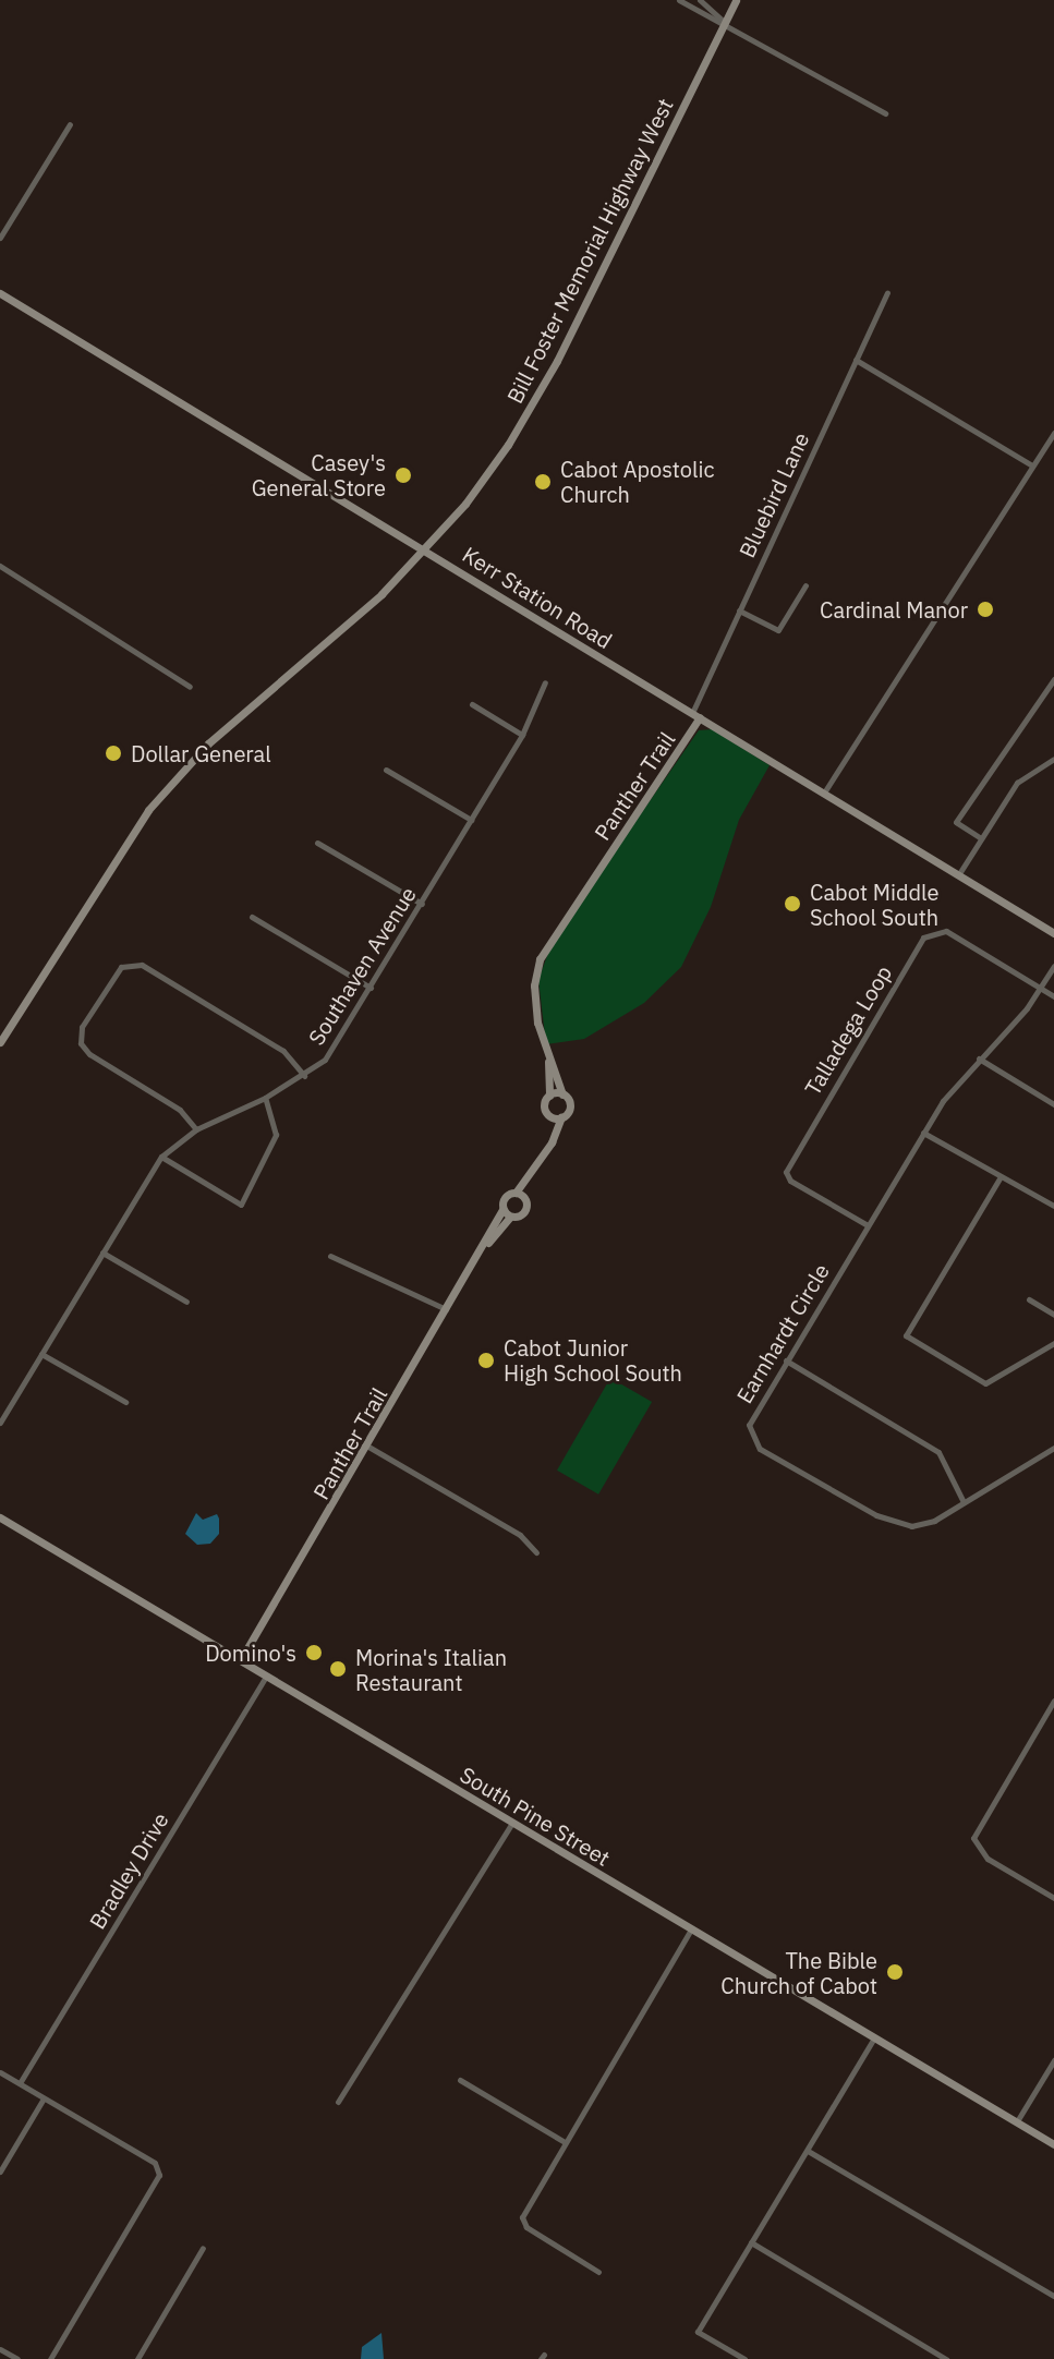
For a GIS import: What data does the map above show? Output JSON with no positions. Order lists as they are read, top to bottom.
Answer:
{
  "streets": {
    "street": [
      "Bill Foster Memorial Highway West",
      "Bluebird Lane",
      "Kerr Station Road",
      "Panther Trail",
      "Southaven Avenue",
      "Talladega Loop",
      "Earnhardt Circle",
      "South Pine Street",
      "Bradley Drive"
    ]
  },
  "crossings": [
    ["Bill Foster Memorial Highway West", "Kerr Station Road"],
    ["Bluebird Lane", "Kerr Station Road"],
    ["Bluebird Lane", "Panther Trail"],
    ["Kerr Station Road", "Panther Trail"],
    ["Panther Trail", "South Pine Street"],
    ["Talladega Loop", "Earnhardt Circle"],
    ["South Pine Street", "Bradley Drive"]
  ],
  "places": [
    "Casey's General Store",
    "Cabot Apostolic Church",
    "Cardinal Manor",
    "Dollar General",
    "Cabot Middle School South",
    "Cabot Junior High School South",
    "Domino's",
    "Morina's Italian Restaurant",
    "The Bible Church of Cabot"
  ]
}
